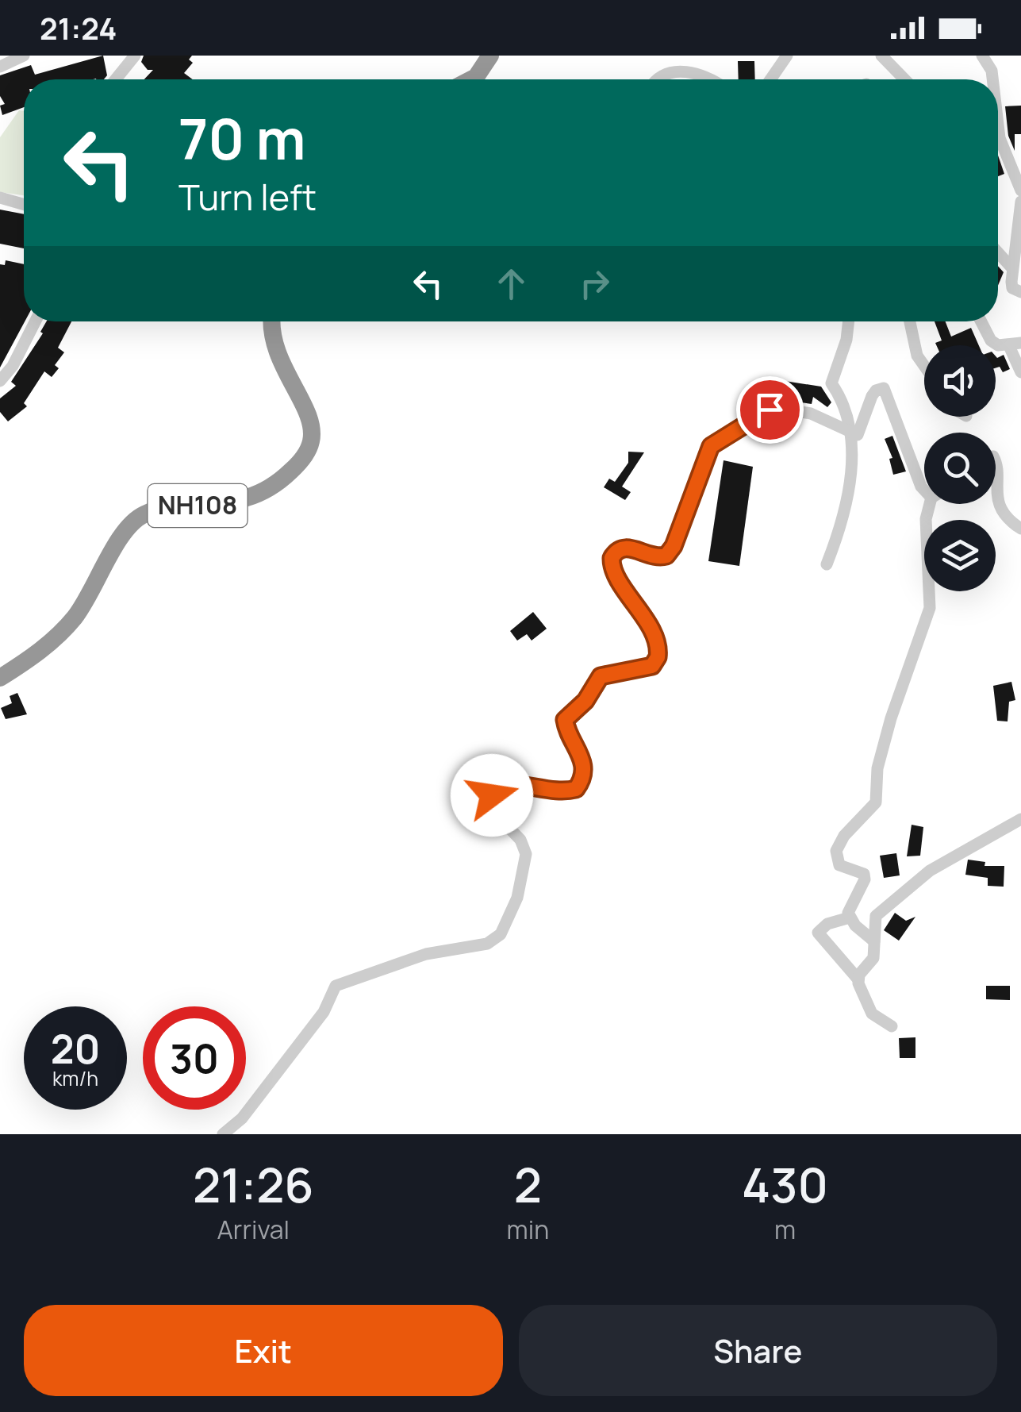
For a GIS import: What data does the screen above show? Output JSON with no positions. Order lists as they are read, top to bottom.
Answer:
{
  "streets": {
    "highway": ["NH108"]
  },
  "page": {
    "status": "21:24",
    "turn": ["70 m", "Turn left"],
    "speed": "20 km/h",
    "limit": "30",
    "eta": [
      "21:26",
      "Arrival",
      "2",
      "min",
      "430",
      "m"
    ],
    "buttons": ["Exit", "Share"]
  }
}
